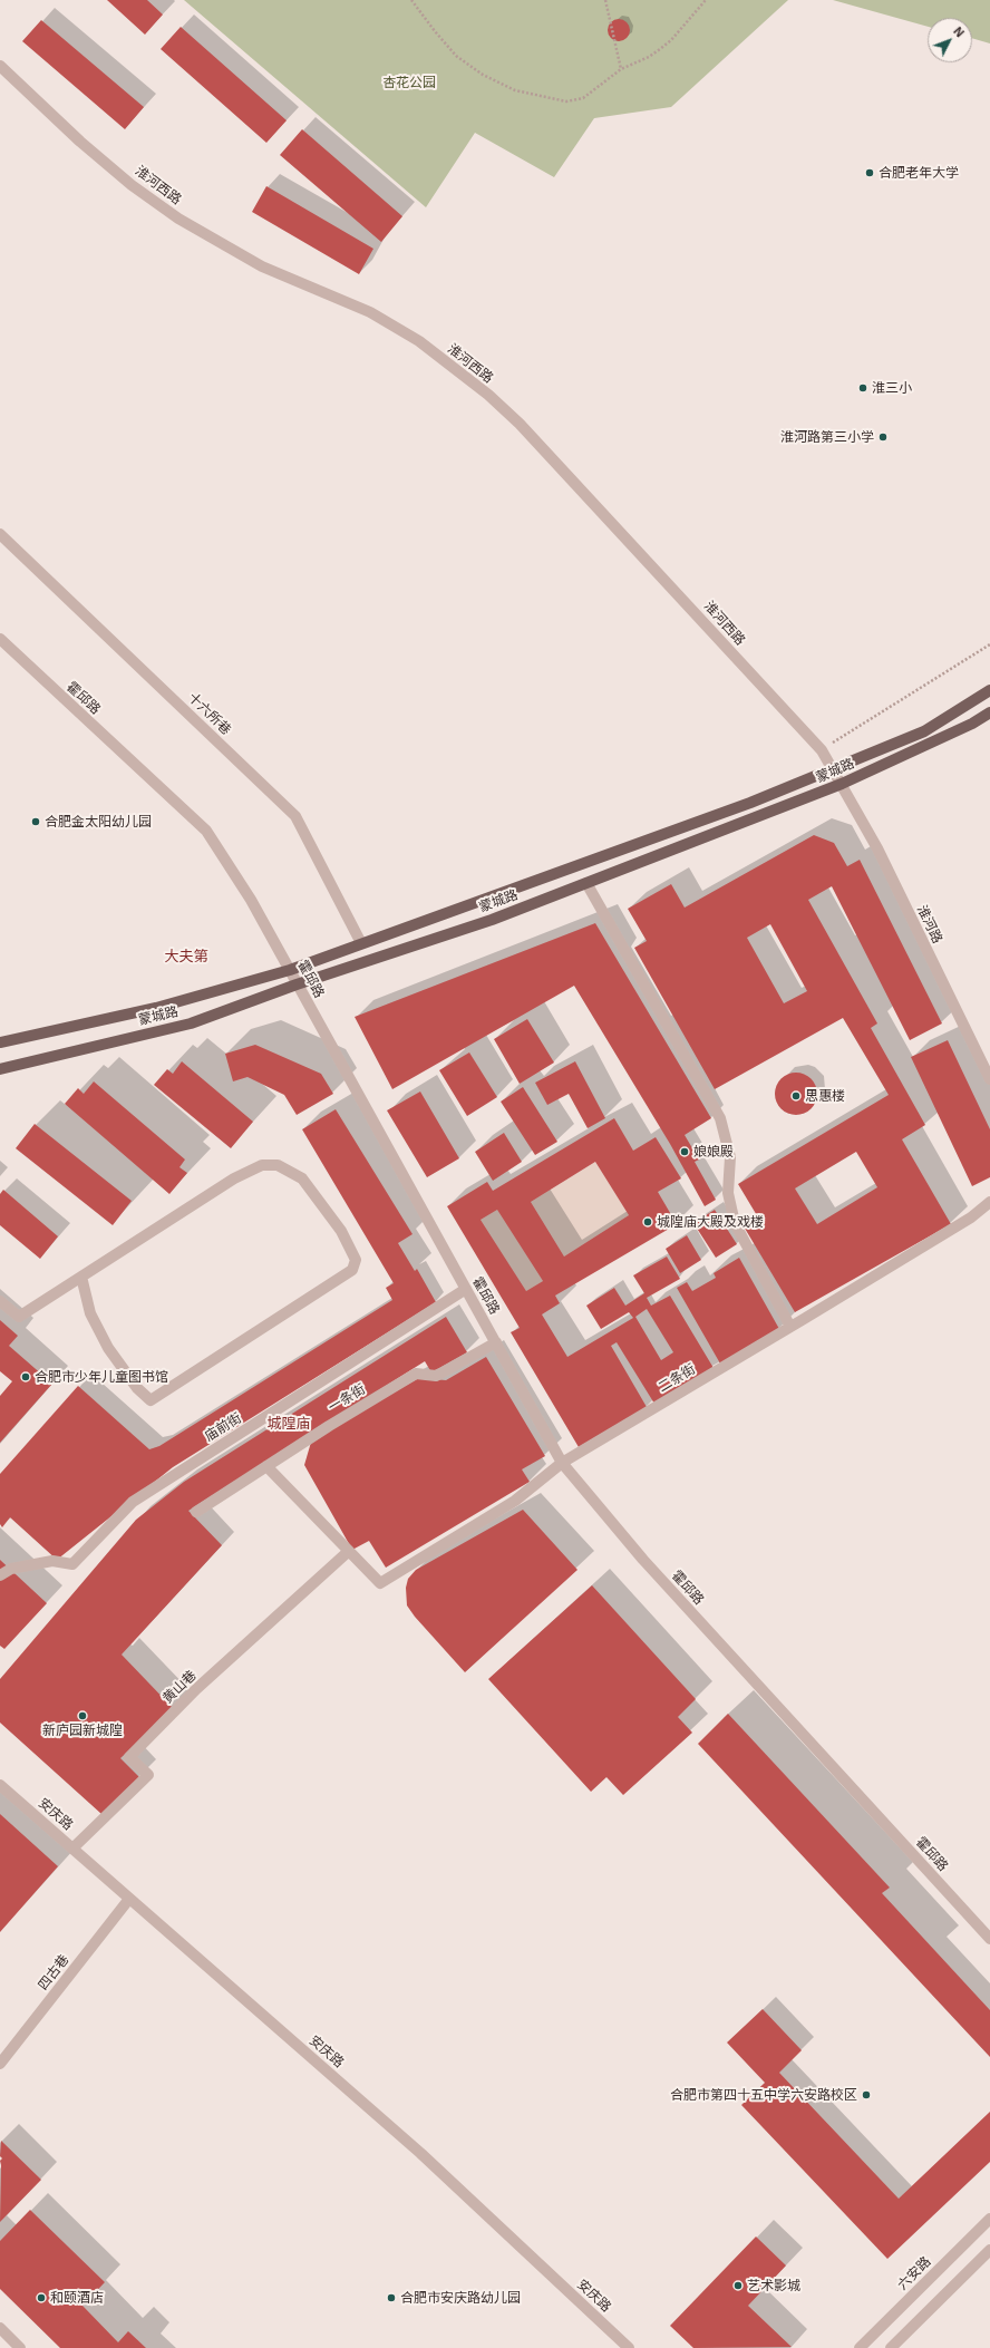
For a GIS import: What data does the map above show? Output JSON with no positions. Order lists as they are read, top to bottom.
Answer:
{
  "streets": {
    "main road": ["蒙城路"],
    "street": [
      "淮河西路",
      "霍邱路",
      "十六所巷",
      "淮河路",
      "二条街",
      "一条街",
      "庙前街",
      "黄山巷",
      "安庆路",
      "四古巷",
      "六安路"
    ]
  },
  "crossings": [
    ["淮河西路", "蒙城路"],
    ["淮河西路", "淮河路"],
    ["霍邱路", "蒙城路"],
    ["霍邱路", "二条街"],
    ["霍邱路", "一条街"],
    ["霍邱路", "庙前街"],
    ["十六所巷", "蒙城路"],
    ["蒙城路", "淮河路"],
    ["二条街", "黄山巷"],
    ["黄山巷", "安庆路"],
    ["安庆路", "四古巷"]
  ],
  "districts": ["大夫第", "城隍庙"],
  "parks": ["杏花公园"],
  "places": [
    "合肥老年大学",
    "淮三小",
    "淮河路第三小学",
    "合肥金太阳幼儿园",
    "思惠楼",
    "娘娘殿",
    "城隍庙大殿及戏楼",
    "合肥市少年儿童图书馆",
    "新庐园新城隍",
    "合肥市第四十五中学六安路校区",
    "艺术影城",
    "和颐酒店",
    "合肥市安庆路幼儿园"
  ],
  "north": "top right"
}
